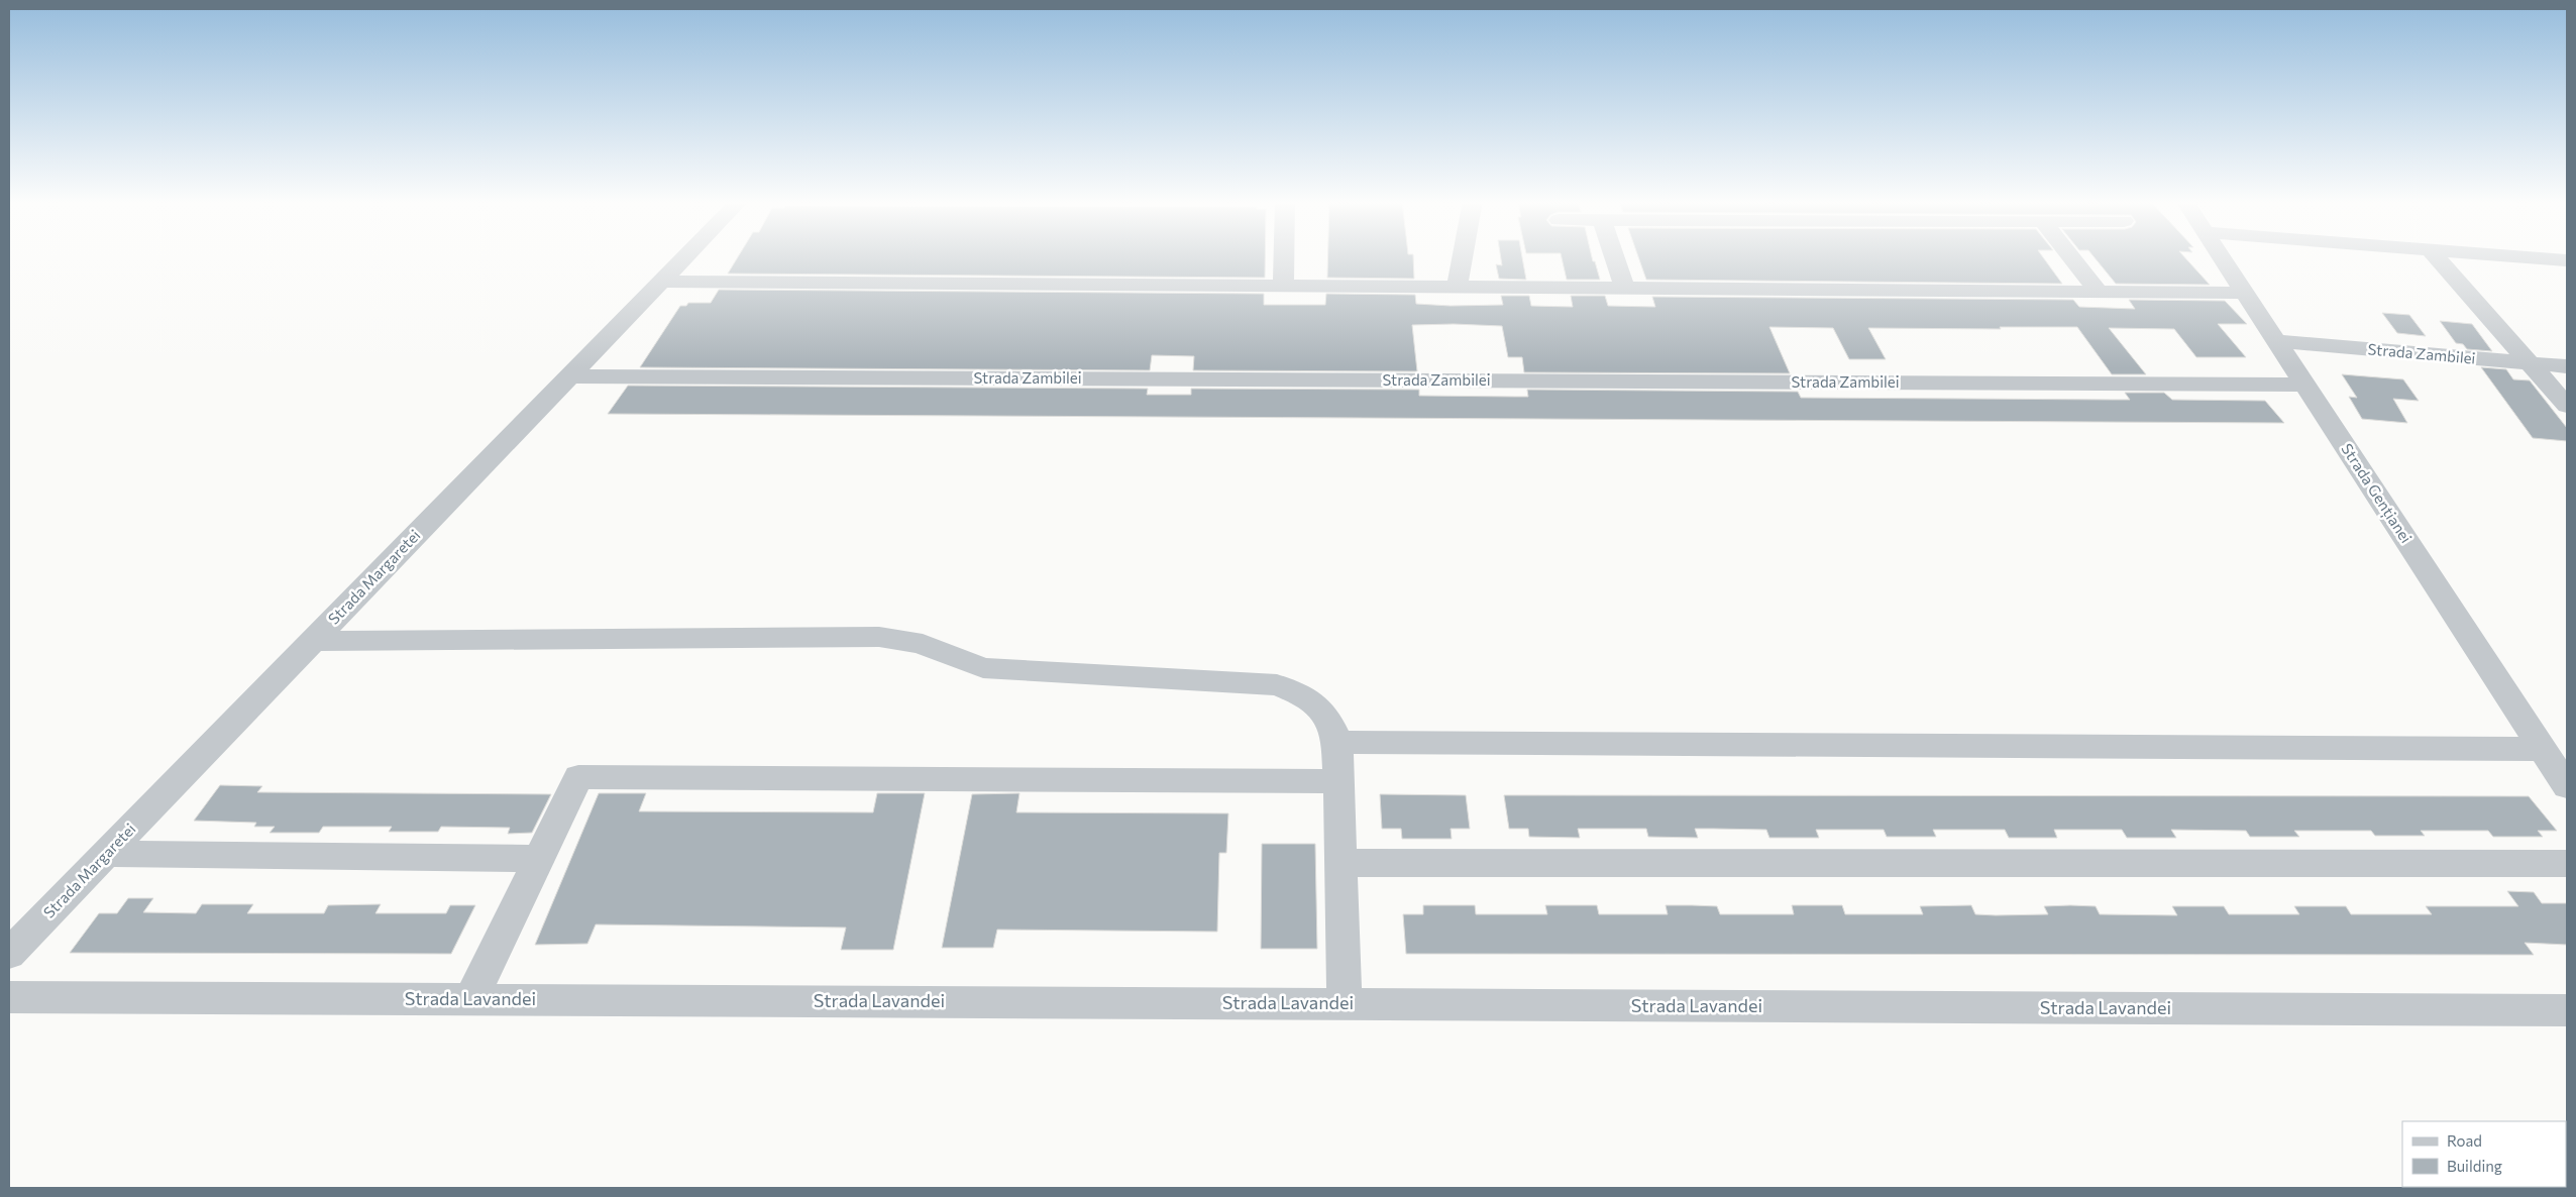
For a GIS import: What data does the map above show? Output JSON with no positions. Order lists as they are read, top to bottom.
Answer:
{
  "streets": {
    "street": [
      "Strada Zambilei",
      "Strada Gențianei",
      "Strada Margaretei",
      "Strada Lavandei"
    ]
  },
  "crossings": [
    ["Strada Zambilei", "Strada Gențianei"],
    ["Strada Zambilei", "Strada Margaretei"]
  ],
  "legend": ["Road", "Building"]
}
